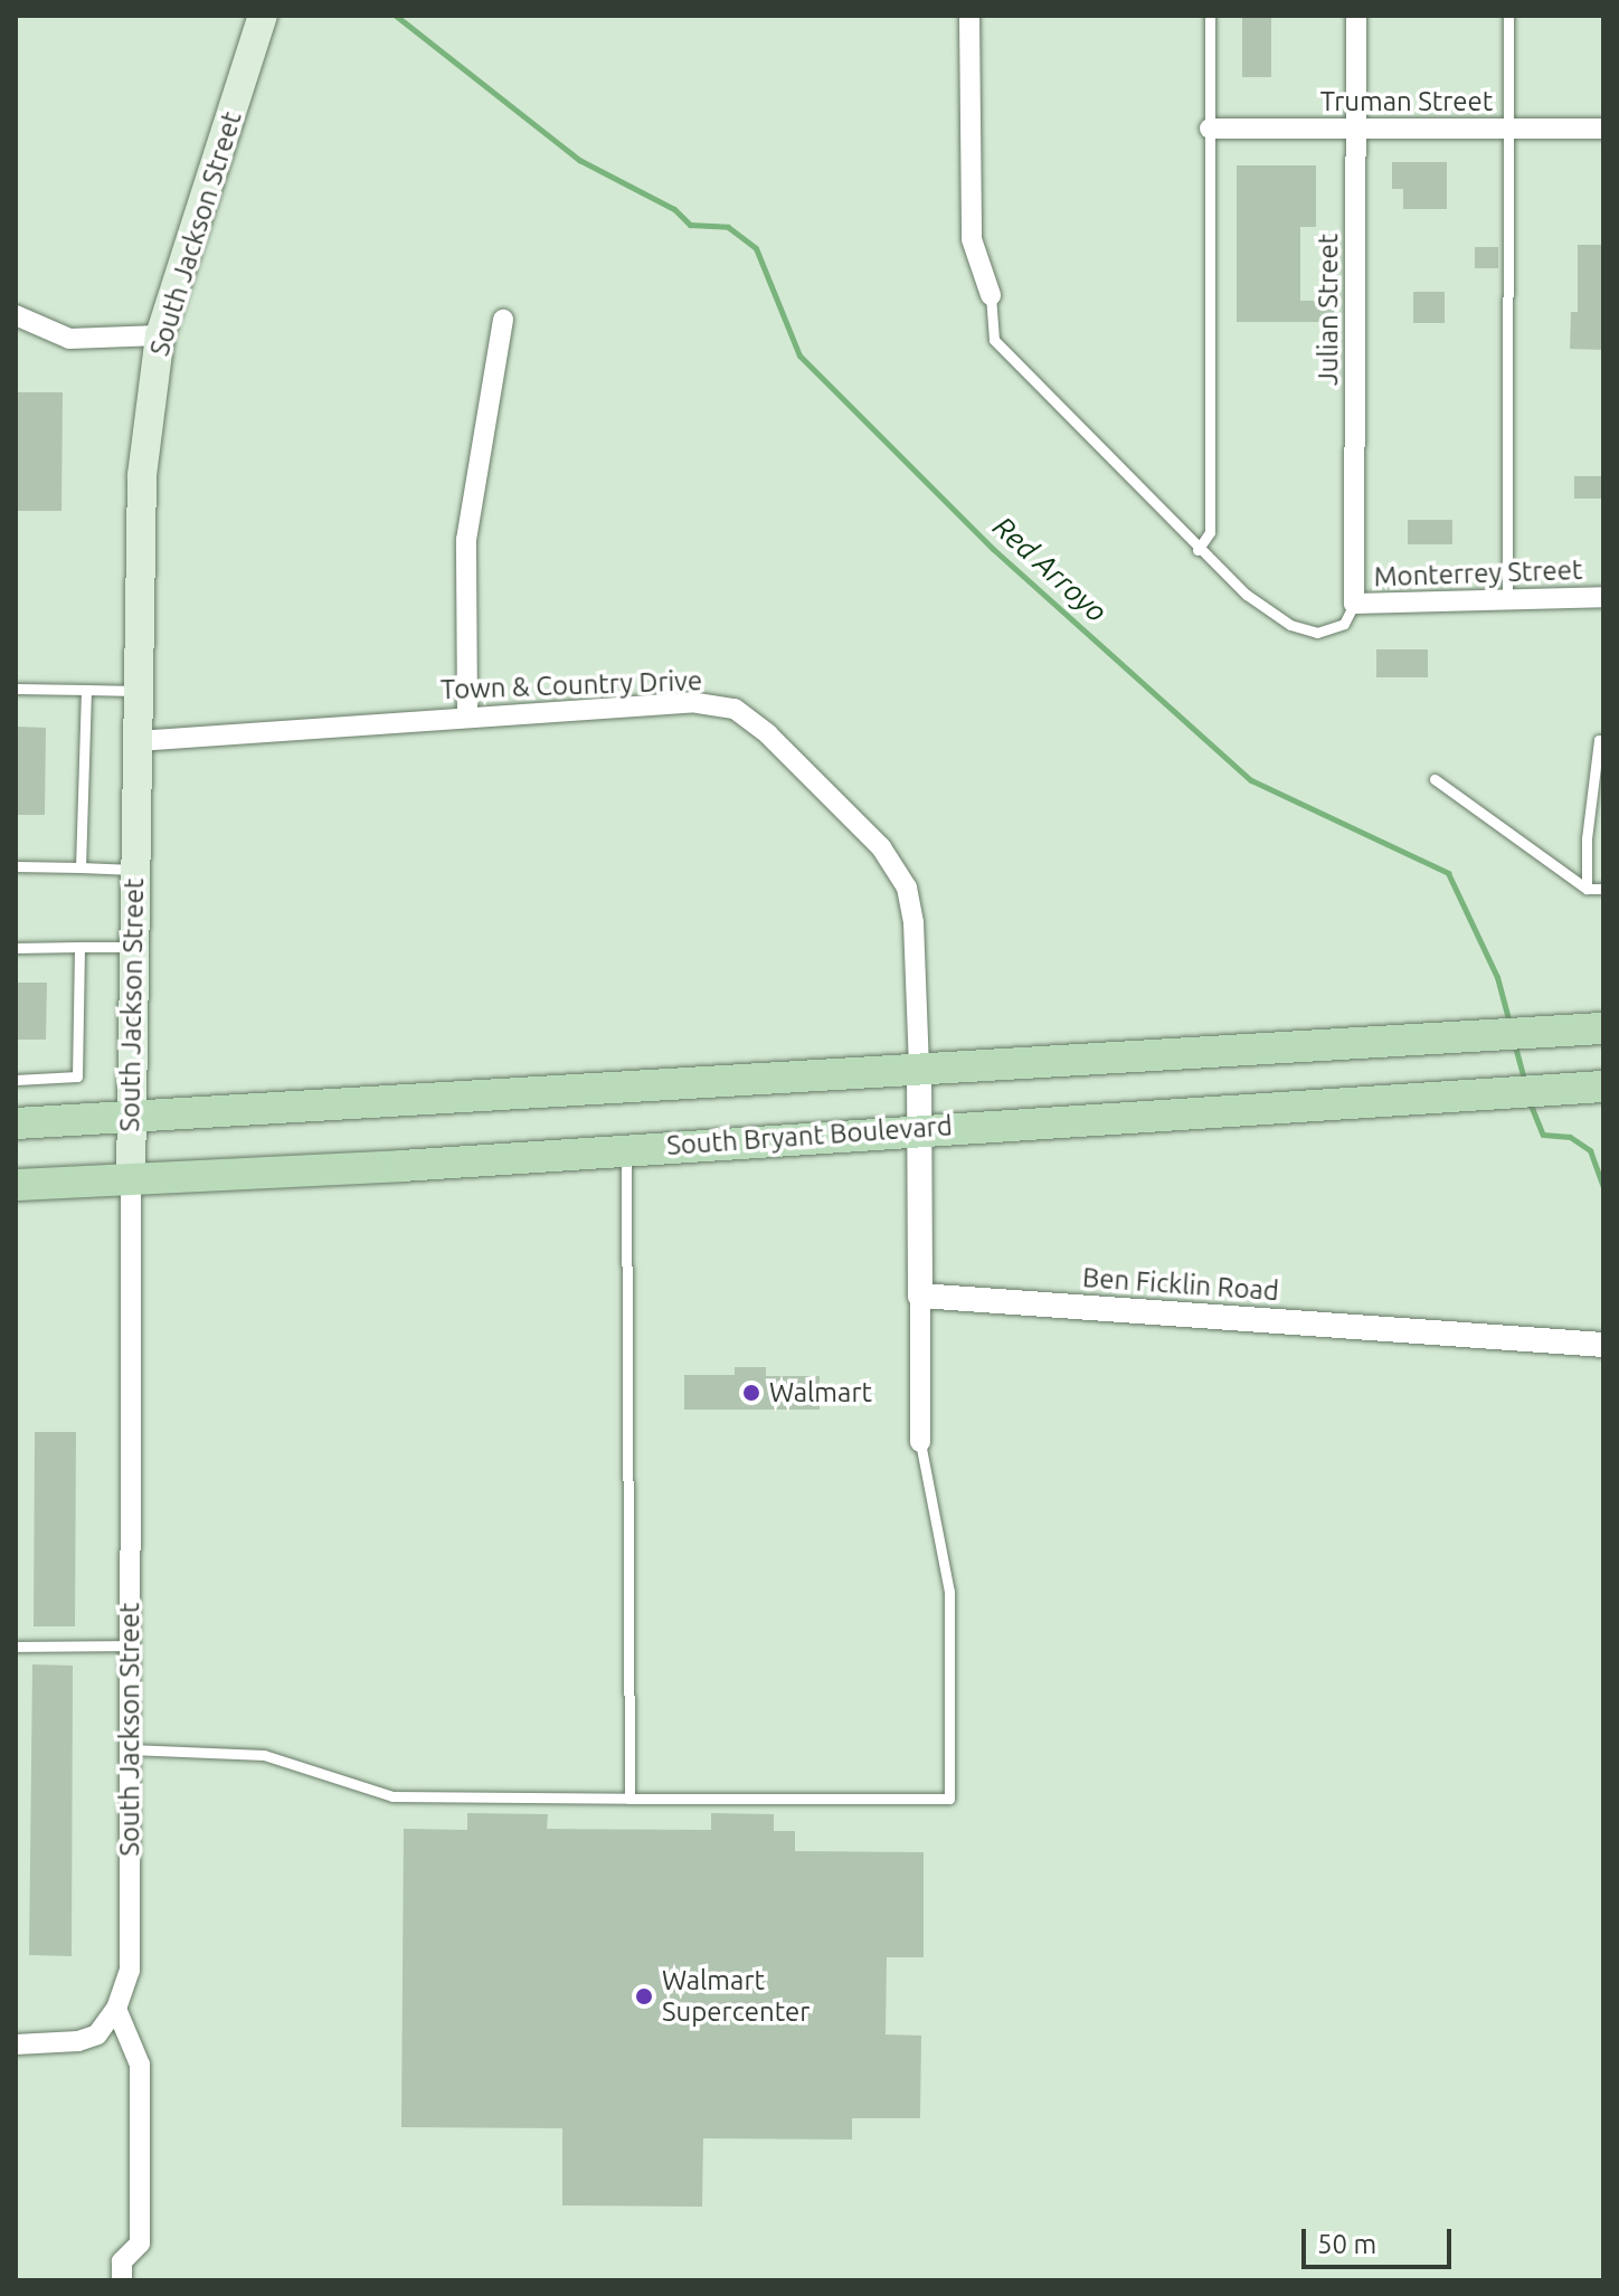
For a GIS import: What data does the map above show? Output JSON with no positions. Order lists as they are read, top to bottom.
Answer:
{
  "streets": {
    "main road": ["South Jackson Street", "South Bryant Boulevard"],
    "street": [
      "Truman Street",
      "Julian Street",
      "Monterrey Street",
      "Town & Country Drive",
      "Ben Ficklin Road"
    ]
  },
  "crossings": [
    ["Truman Street", "Julian Street"],
    ["South Jackson Street", "Town & Country Drive"],
    ["South Jackson Street", "South Bryant Boulevard"],
    ["Julian Street", "Monterrey Street"],
    ["Town & Country Drive", "South Bryant Boulevard"]
  ],
  "water": ["Red Arroyo"],
  "places": ["Walmart", "Walmart Supercenter"],
  "scale_bar": "50 m"
}
